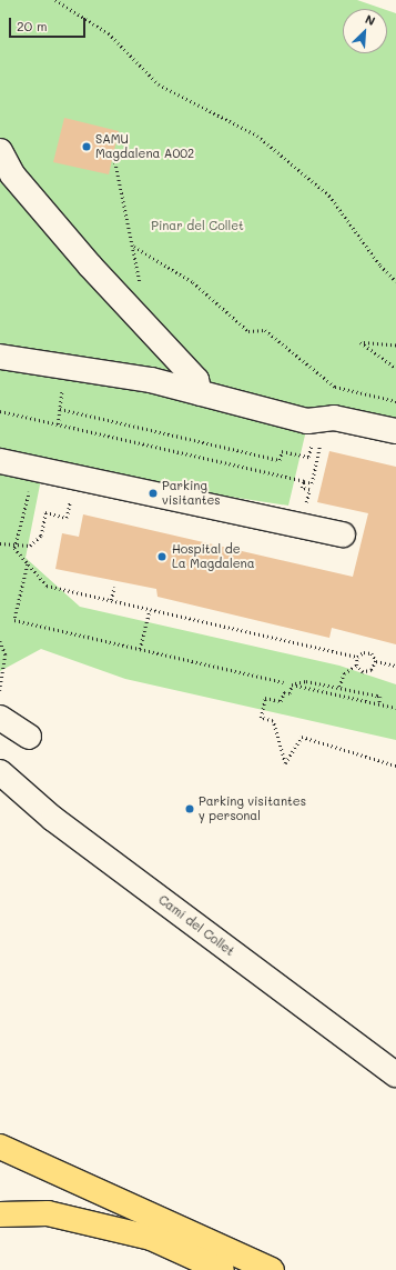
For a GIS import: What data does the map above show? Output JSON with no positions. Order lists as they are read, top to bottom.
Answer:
{
  "streets": {
    "street": ["Camí del Collet"]
  },
  "parks": ["Pinar del Collet"],
  "places": [
    "SAMU Magdalena A002",
    "Parking visitantes",
    "Hospital de La Magdalena",
    "Parking visitantes y personal"
  ],
  "scale_bar": "20 m",
  "north": "top right"
}
